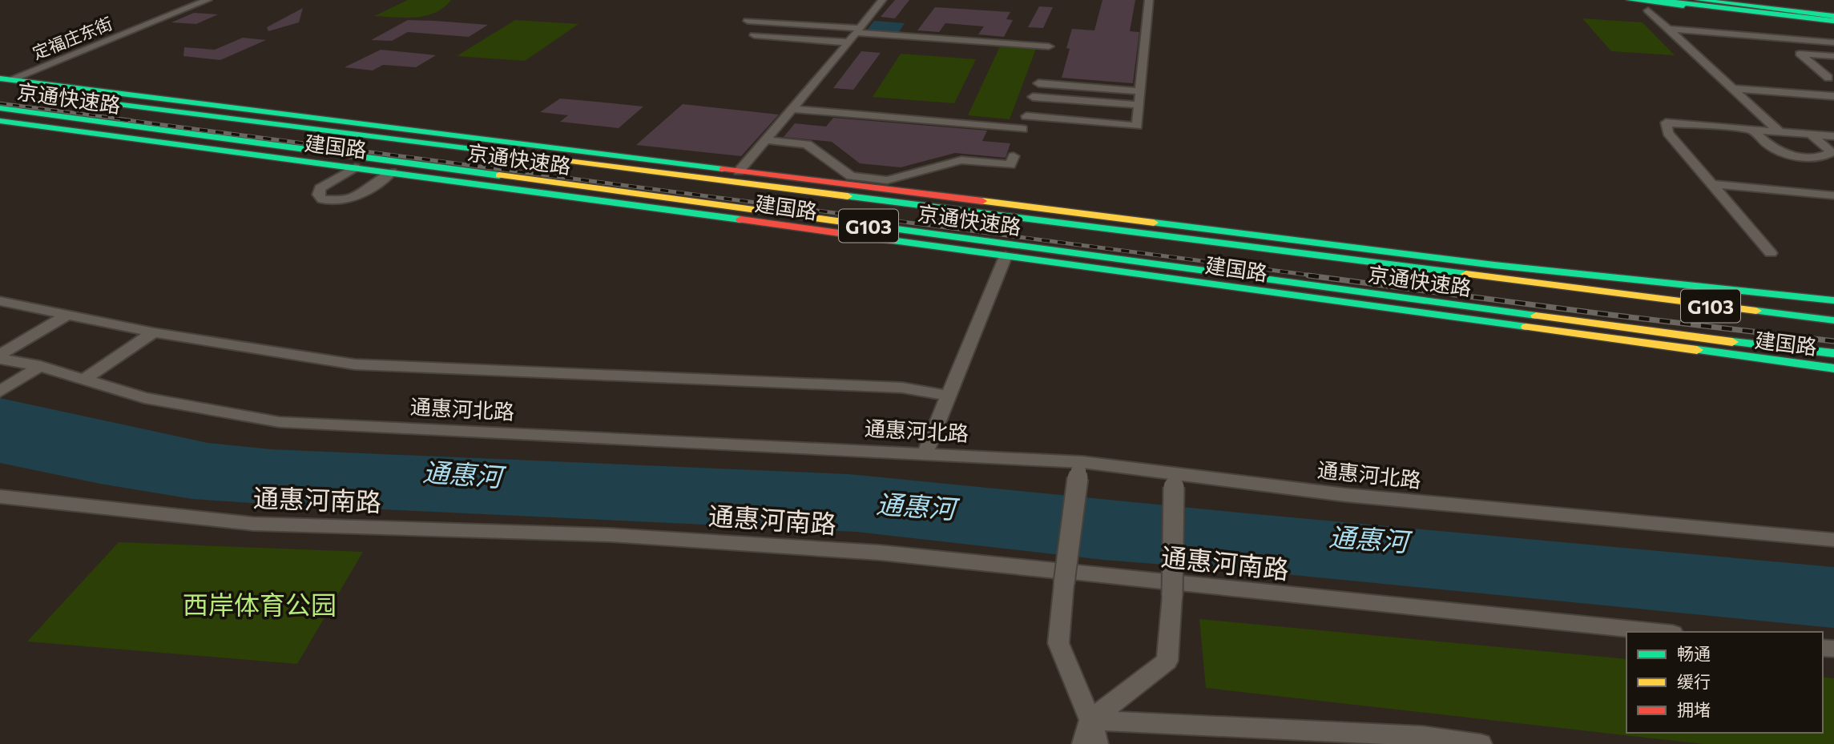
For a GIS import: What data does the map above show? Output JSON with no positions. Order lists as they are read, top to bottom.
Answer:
{
  "streets": {
    "main road": ["京通快速路", "建国路", "G103"],
    "street": ["定福庄东街", "通惠河北路", "通惠河南路"]
  },
  "crossings": [
    ["定福庄东街", "建国路"]
  ],
  "water": ["通惠河"],
  "parks": ["西岸体育公园"],
  "legend": ["畅通", "缓行", "拥堵"]
}
